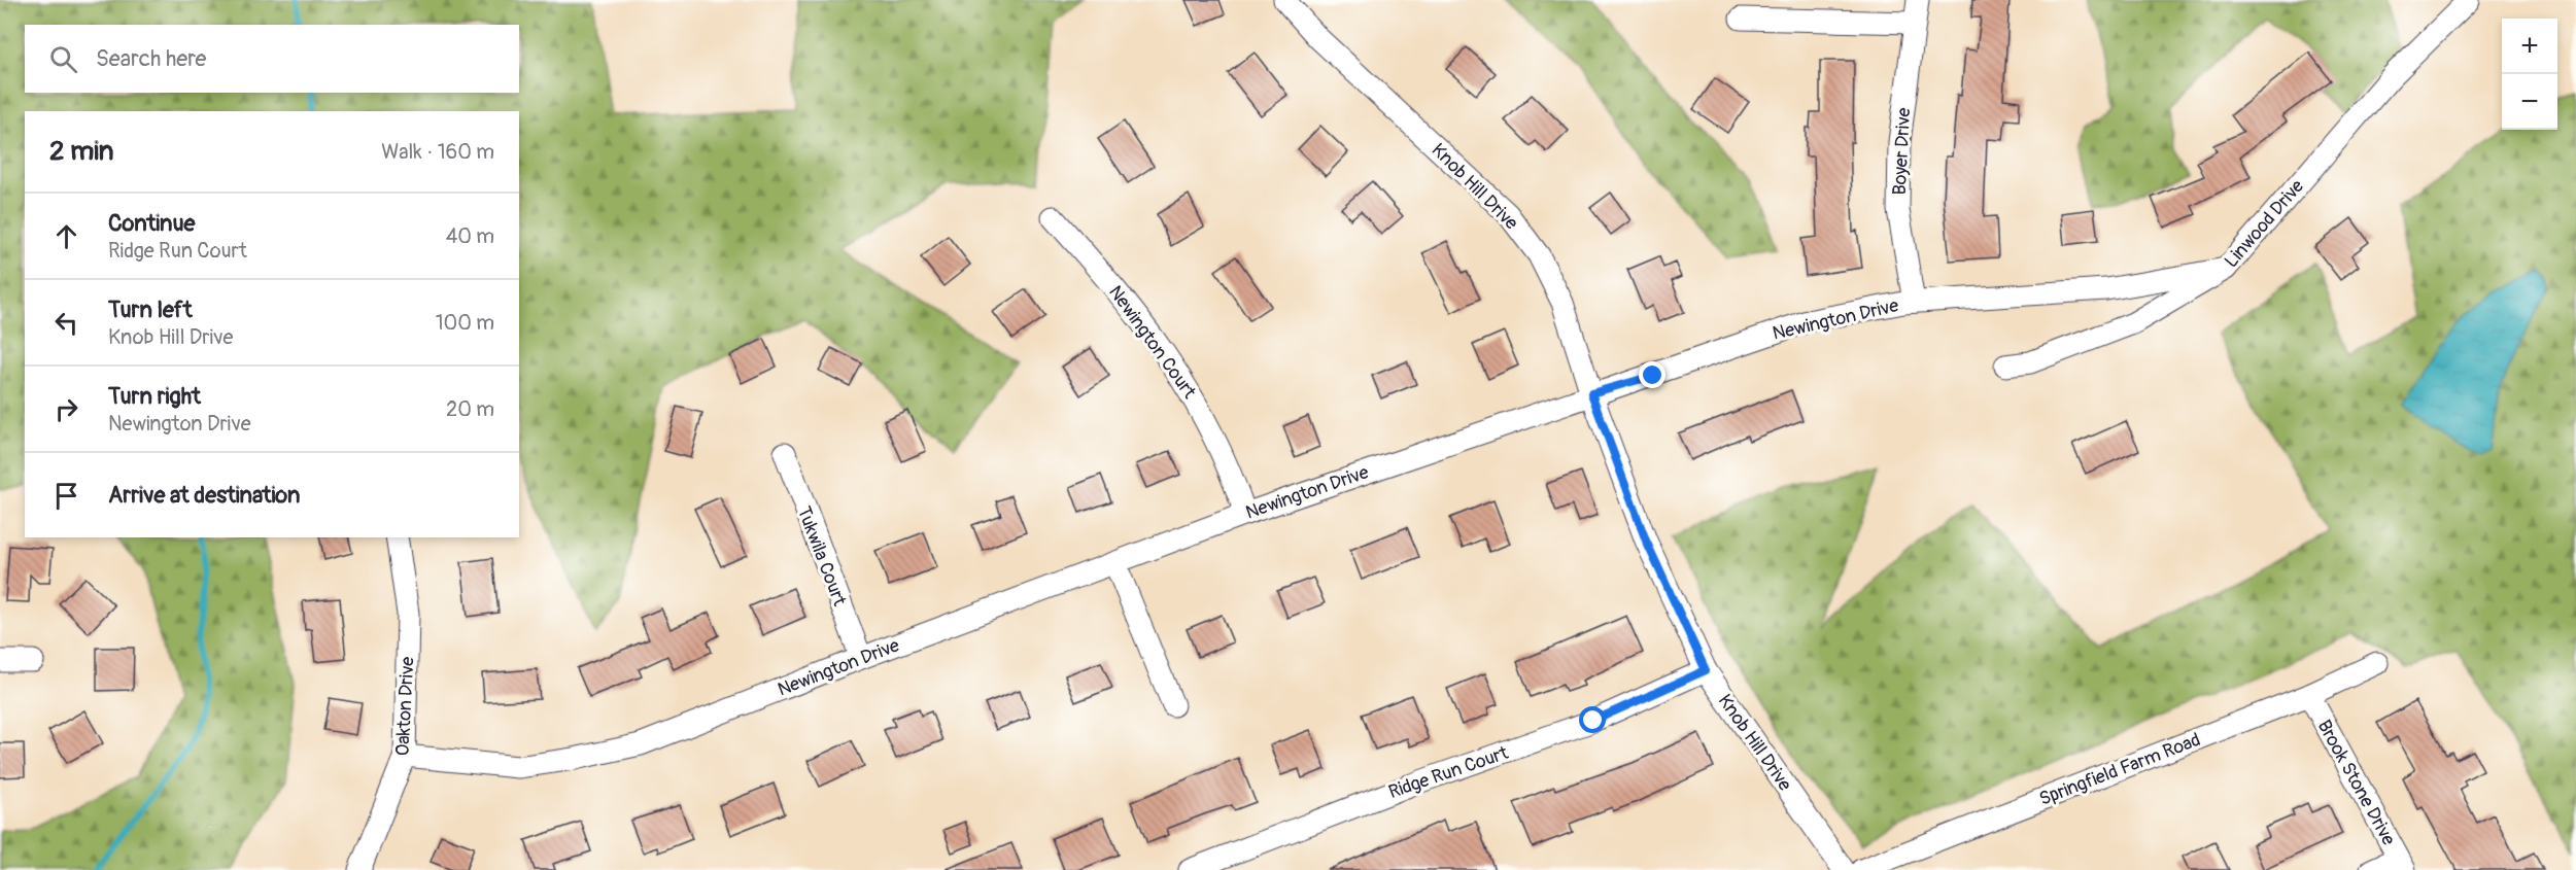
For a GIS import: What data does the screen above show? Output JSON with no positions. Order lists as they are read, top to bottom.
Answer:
{
  "streets": {
    "street": [
      "Boyer Drive",
      "Knob Hill Drive",
      "Linwood Drive",
      "Newington Drive",
      "Newington Court",
      "Tukwila Court",
      "Oakton Drive",
      "Springfield Farm Road",
      "Ridge Run Court",
      "Brook Stone Drive"
    ]
  },
  "crossings": [
    ["Boyer Drive", "Newington Drive"],
    ["Knob Hill Drive", "Newington Drive"],
    ["Knob Hill Drive", "Ridge Run Court"],
    ["Linwood Drive", "Newington Drive"],
    ["Newington Drive", "Newington Court"],
    ["Newington Drive", "Tukwila Court"],
    ["Newington Drive", "Oakton Drive"],
    ["Springfield Farm Road", "Brook Stone Drive"]
  ],
  "page": {
    "map_buttons": ["+", "−"],
    "search": "Search here",
    "heading": ["2 min", "Walk · 160 m"],
    "list": [
      ["Continue", "Ridge Run Court", "40 m"],
      ["Turn left", "Knob Hill Drive", "100 m"],
      ["Turn right", "Newington Drive", "20 m"],
      "Arrive at destination"
    ]
  }
}
